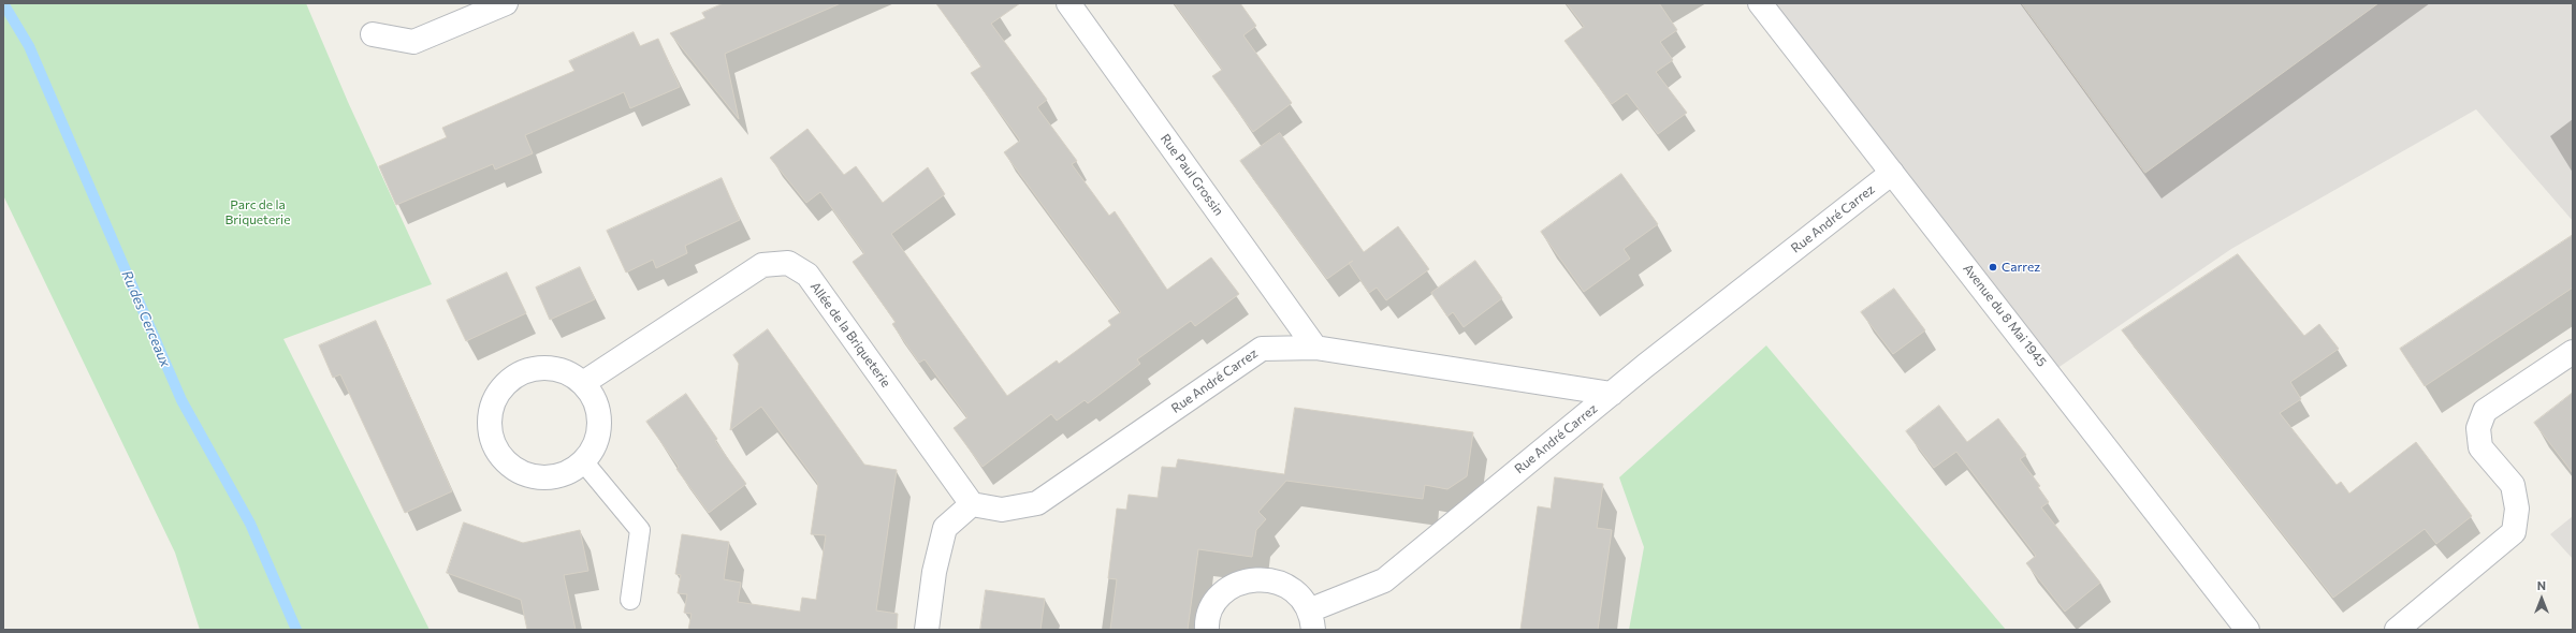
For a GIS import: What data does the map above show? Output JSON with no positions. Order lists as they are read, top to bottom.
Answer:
{
  "streets": {
    "street": [
      "Rue Paul Grossin",
      "Rue André Carrez",
      "Avenue du 8 Mai 1945",
      "Allée de la Briqueterie"
    ]
  },
  "crossings": [
    ["Rue Paul Grossin", "Rue André Carrez"],
    ["Rue André Carrez", "Avenue du 8 Mai 1945"],
    ["Rue André Carrez", "Allée de la Briqueterie"]
  ],
  "water": ["Ru des Cerceaux"],
  "parks": ["Parc de la Briqueterie"],
  "places": ["Carrez"],
  "north": "top"
}
